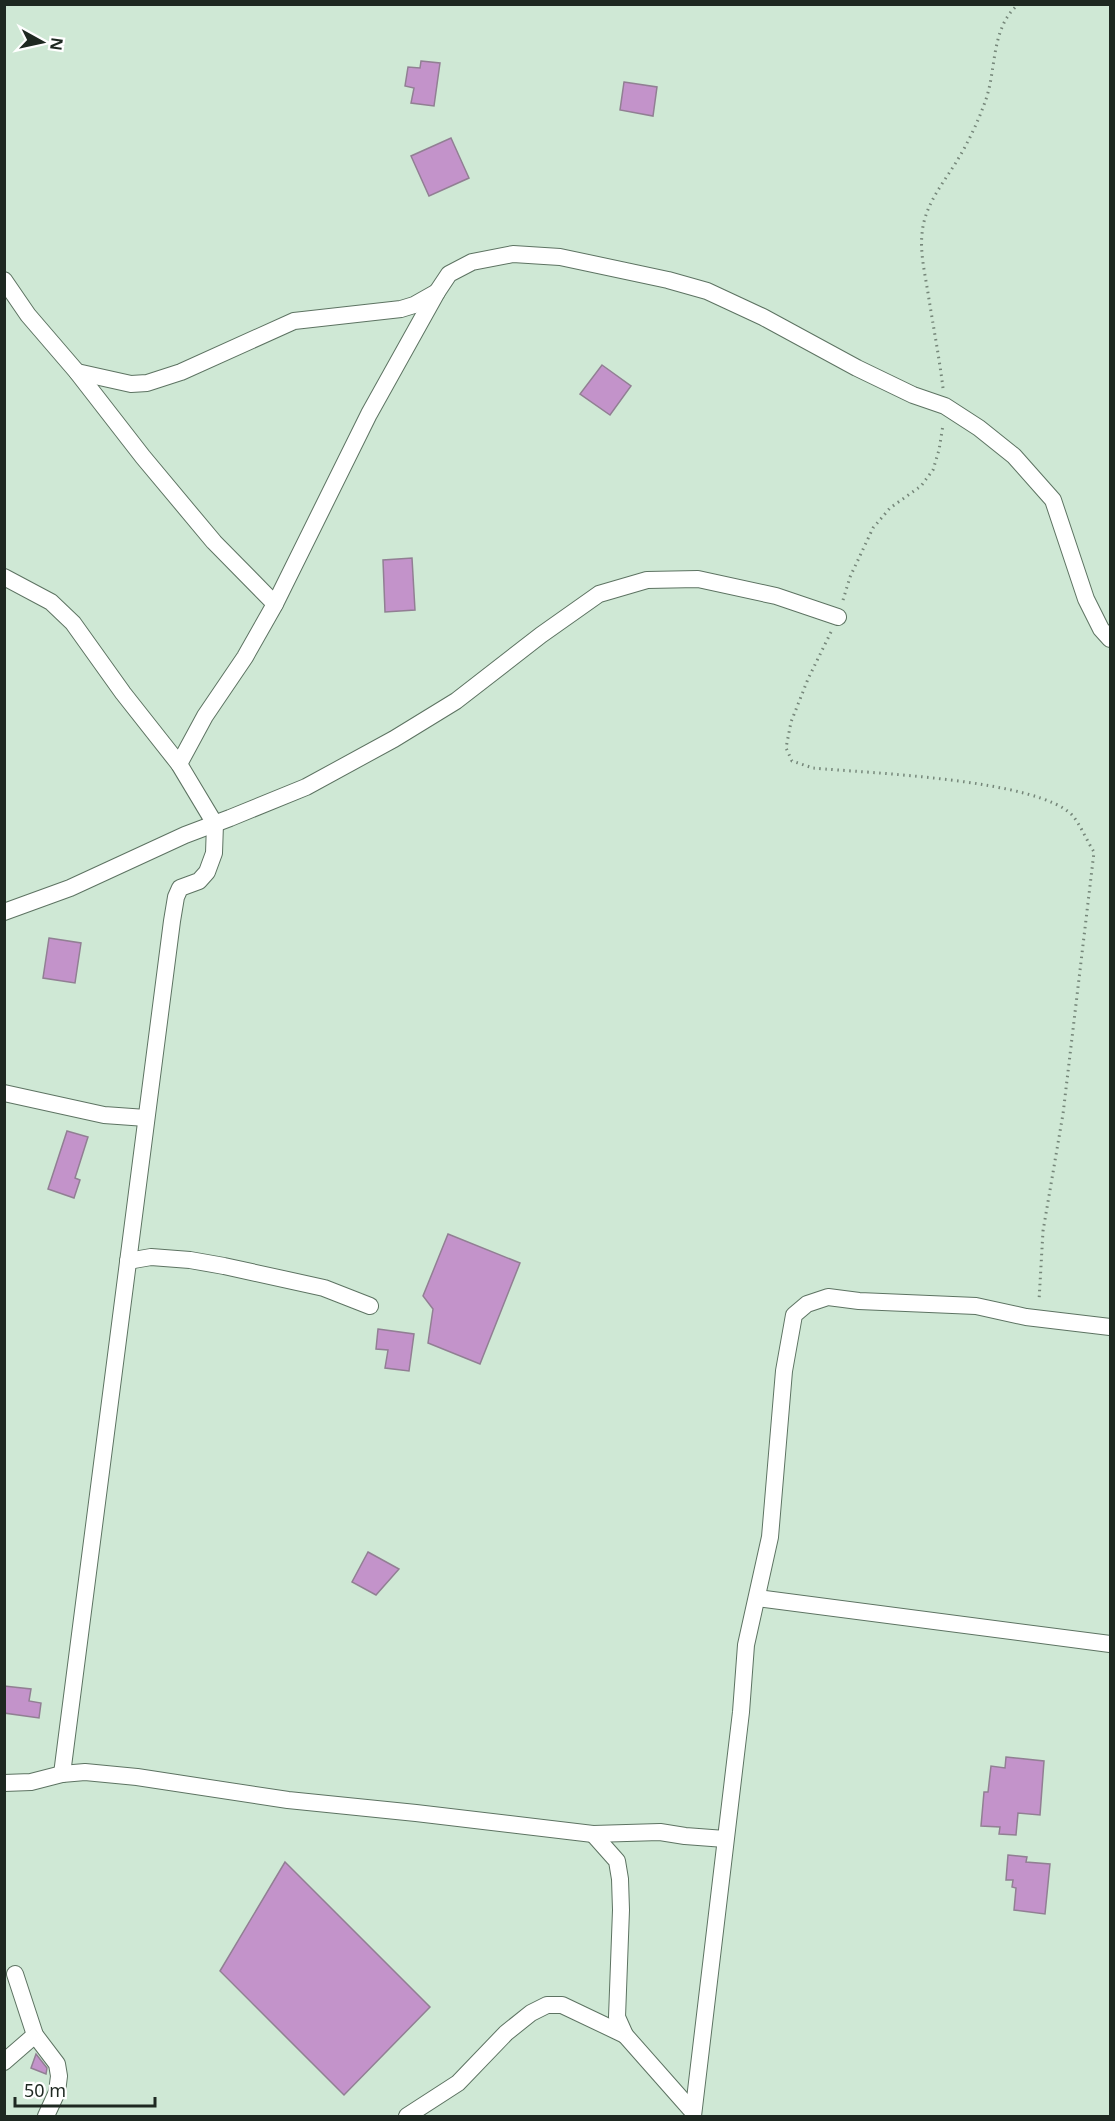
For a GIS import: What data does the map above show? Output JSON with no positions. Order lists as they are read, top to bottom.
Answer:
{
  "scale_bar": "50 m",
  "north": "right"
}
